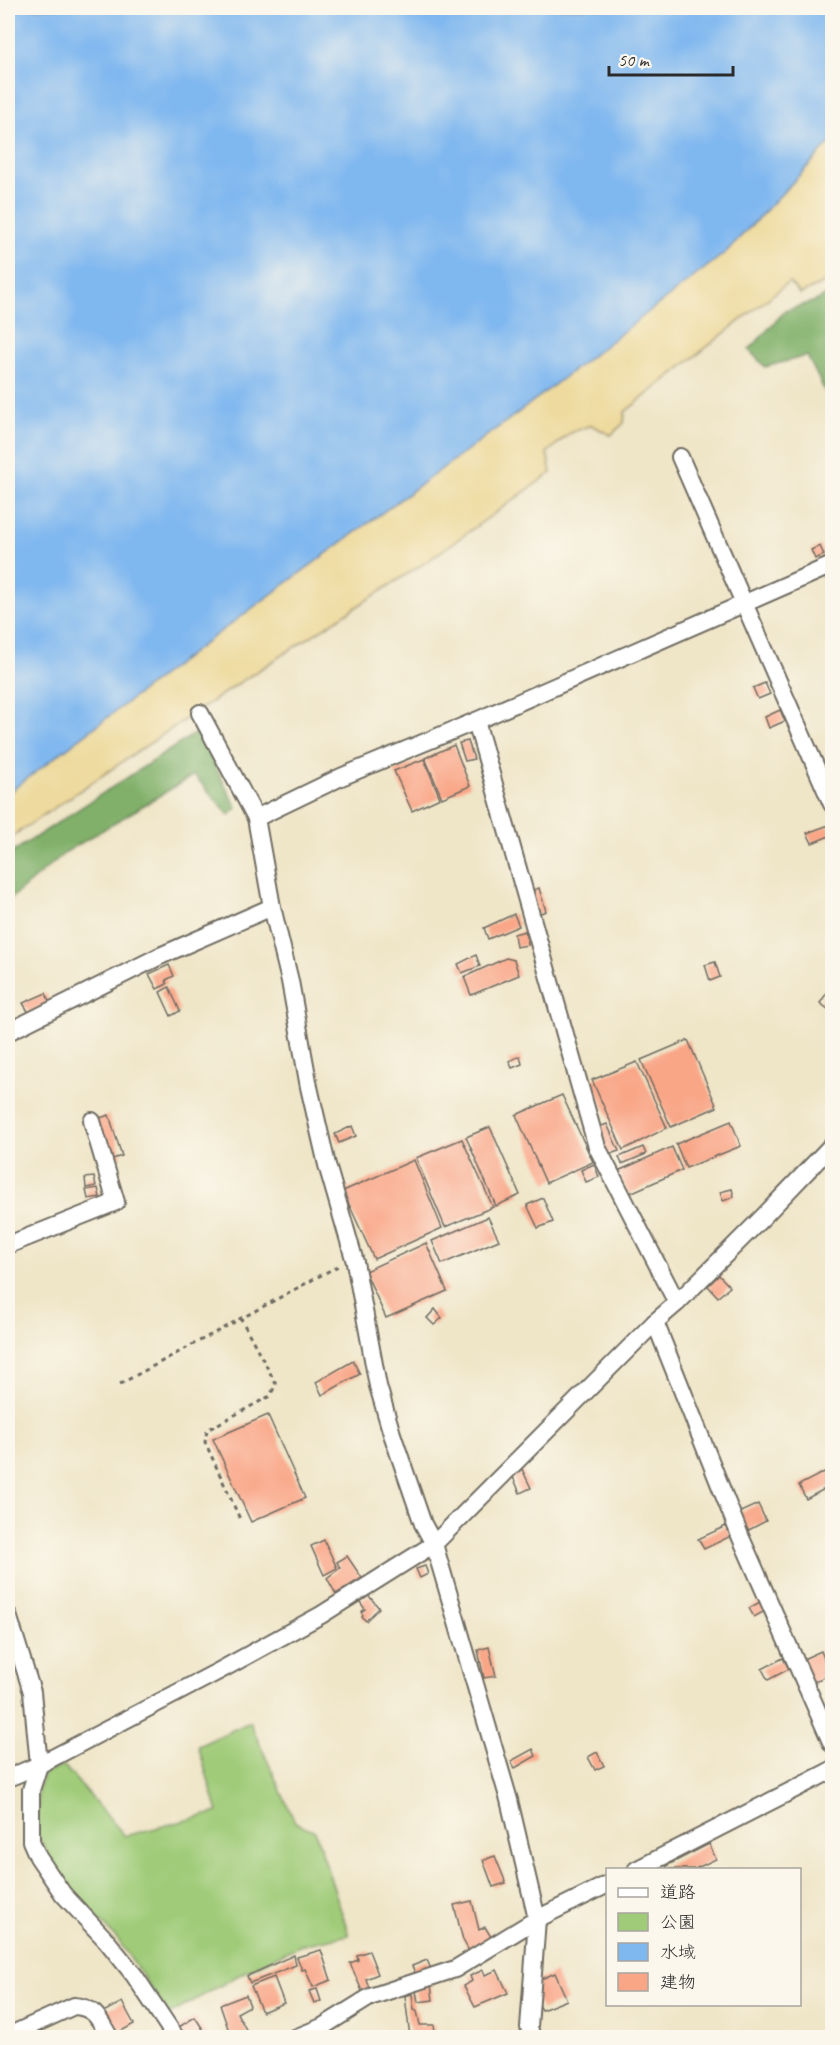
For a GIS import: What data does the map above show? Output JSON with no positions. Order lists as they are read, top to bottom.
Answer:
{
  "legend": [
    "道路",
    "公園",
    "水域",
    "建物"
  ],
  "scale_bar": "50 m"
}
